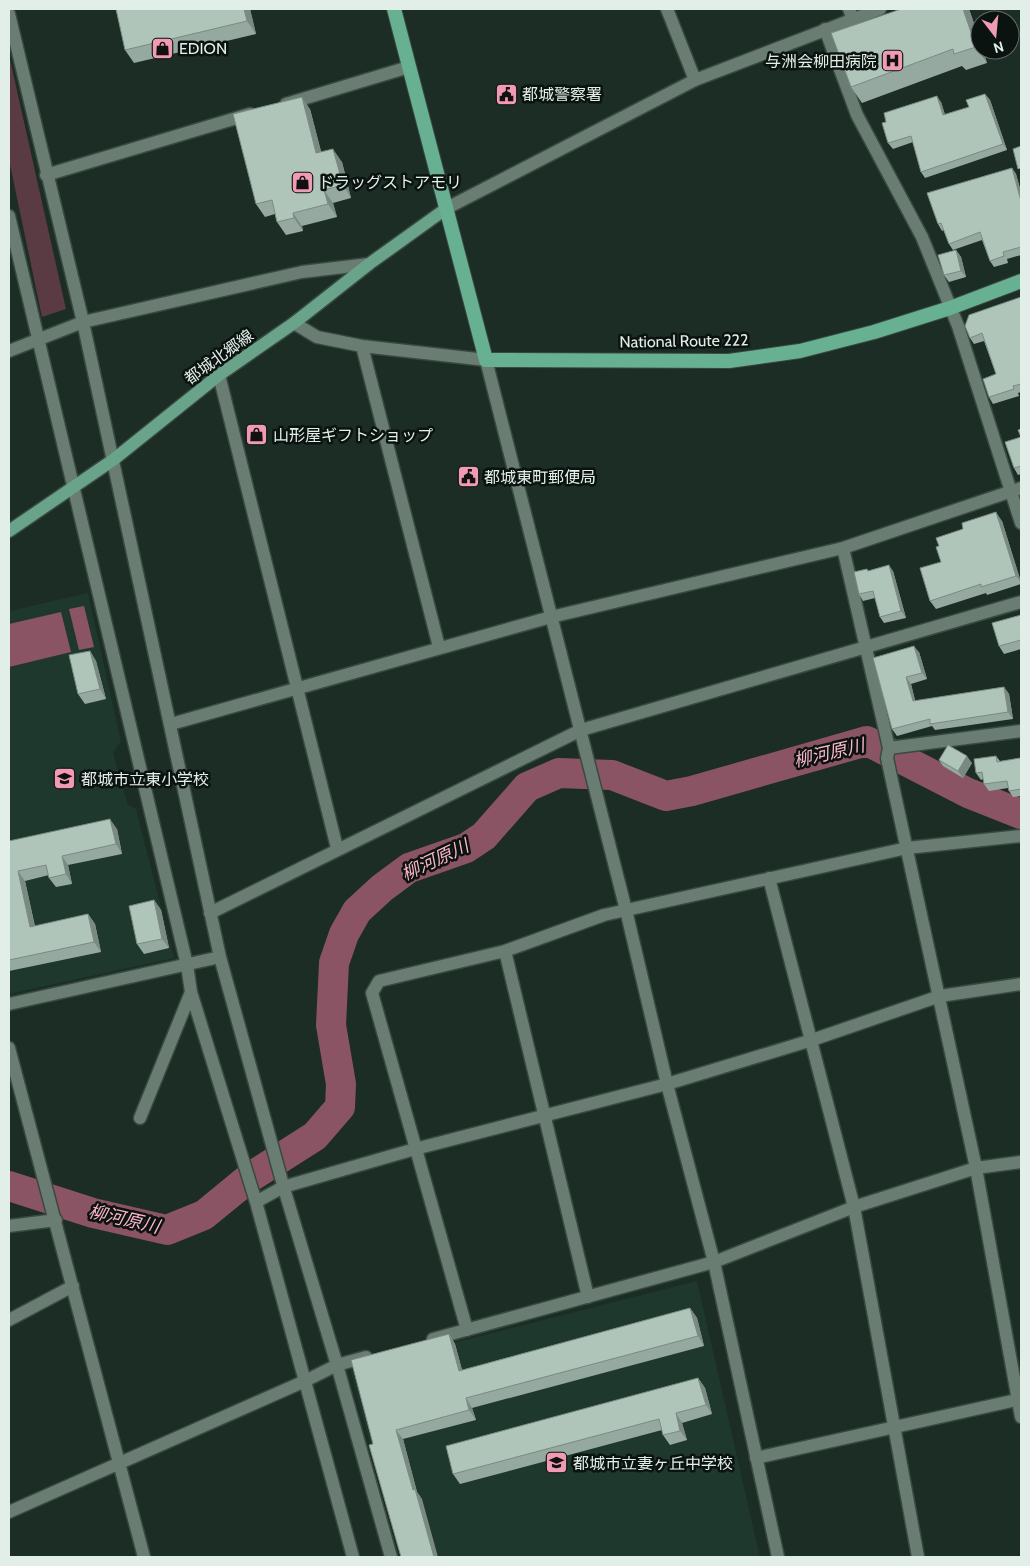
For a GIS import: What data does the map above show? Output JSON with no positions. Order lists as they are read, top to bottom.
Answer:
{
  "streets": {
    "highway": ["National Route 222"],
    "main road": ["都城北郷線"]
  },
  "water": ["柳河原川"],
  "places": {
    "shop": ["EDION", "ドラッグストアモリ", "山形屋ギフトショップ"],
    "hospital": ["与洲会柳田病院"],
    "public building": ["都城警察署", "都城東町郵便局"],
    "school or university": ["都城市立東小学校", "都城市立妻ヶ丘中学校"]
  },
  "north": "bottom"
}
